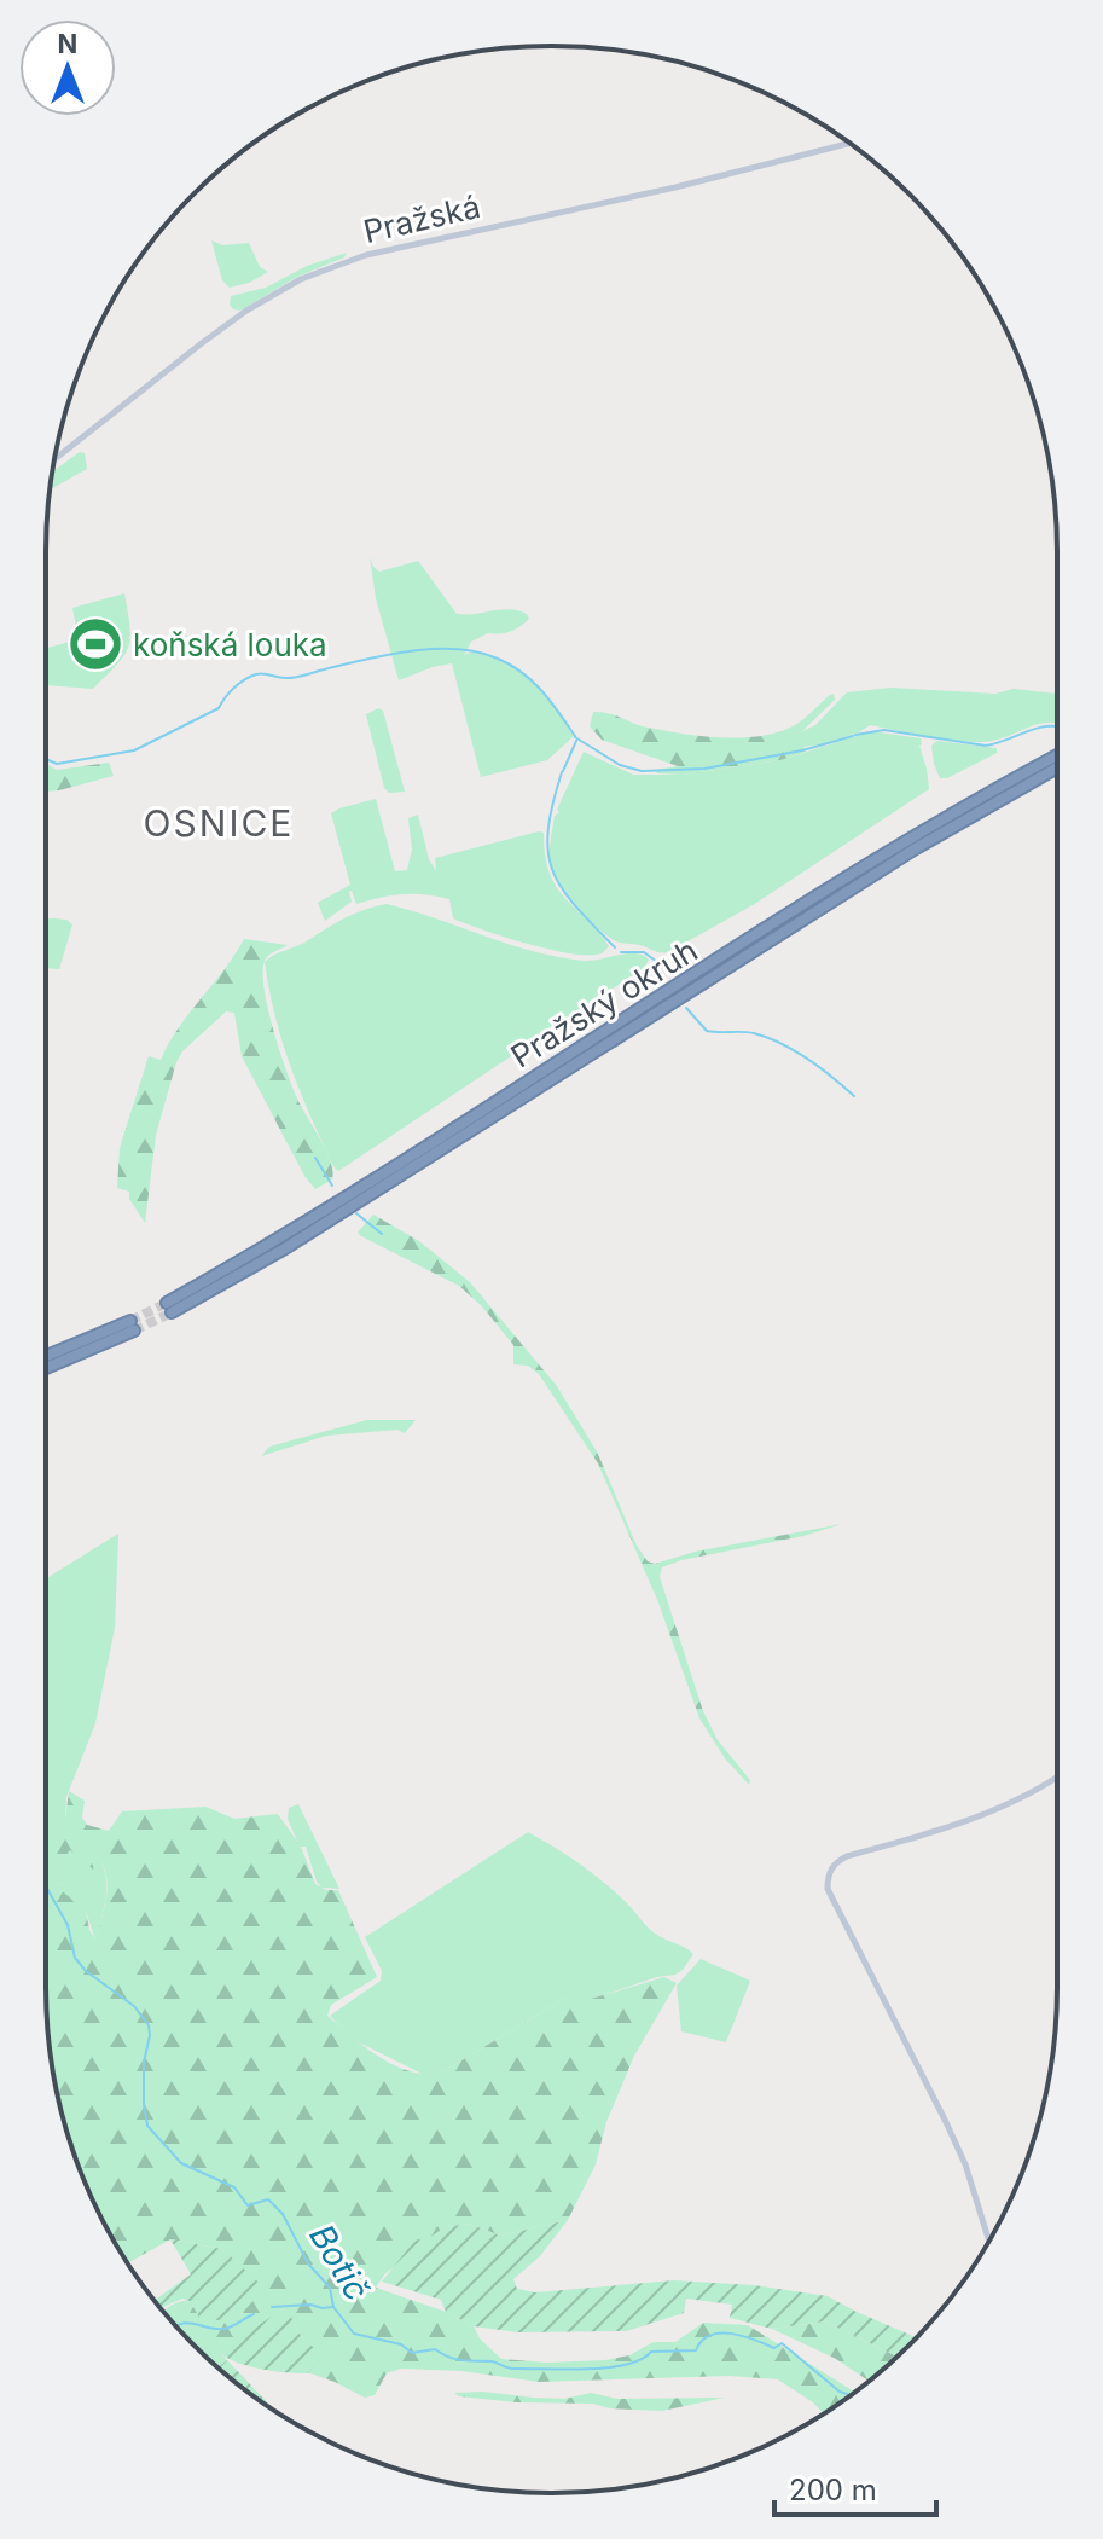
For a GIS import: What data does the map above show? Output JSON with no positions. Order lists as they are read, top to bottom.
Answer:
{
  "streets": {
    "highway": ["Pražský okruh"],
    "main road": ["Pražská"]
  },
  "districts": ["OSNICE"],
  "water": ["Botič"],
  "places": {
    "sports": ["koňská louka"]
  },
  "scale_bar": "200 m",
  "north": "top"
}
